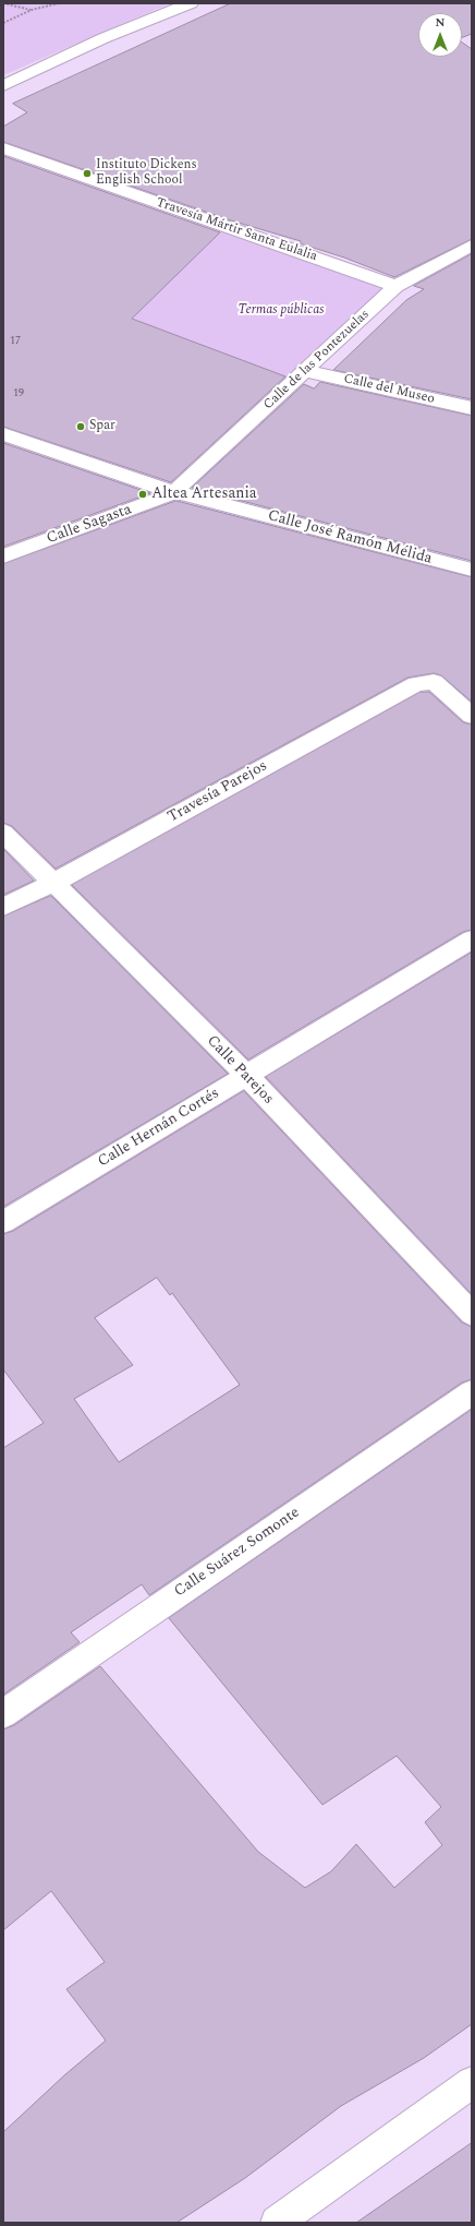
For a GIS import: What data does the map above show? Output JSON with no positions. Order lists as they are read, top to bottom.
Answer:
{
  "streets": {
    "street": [
      "Travesía Mártir Santa Eulalia",
      "Calle de las Pontezuelas",
      "Calle del Museo",
      "Calle Sagasta",
      "Calle José Ramón Mélida",
      "Travesía Parejos",
      "Calle Parejos",
      "Calle Hernán Cortés",
      "Calle Suárez Somonte"
    ]
  },
  "crossings": [
    ["Travesía Mártir Santa Eulalia", "Calle de las Pontezuelas"],
    ["Calle de las Pontezuelas", "Calle del Museo"],
    ["Calle de las Pontezuelas", "Calle Sagasta"],
    ["Calle de las Pontezuelas", "Calle José Ramón Mélida"],
    ["Calle Sagasta", "Calle José Ramón Mélida"],
    ["Travesía Parejos", "Calle Parejos"],
    ["Calle Parejos", "Calle Hernán Cortés"]
  ],
  "parks": ["Termas públicas"],
  "places": ["Instituto Dickens English School", "Spar", "Altea Artesania"],
  "house_numbers": ["17", "19"],
  "north": "top"
}
